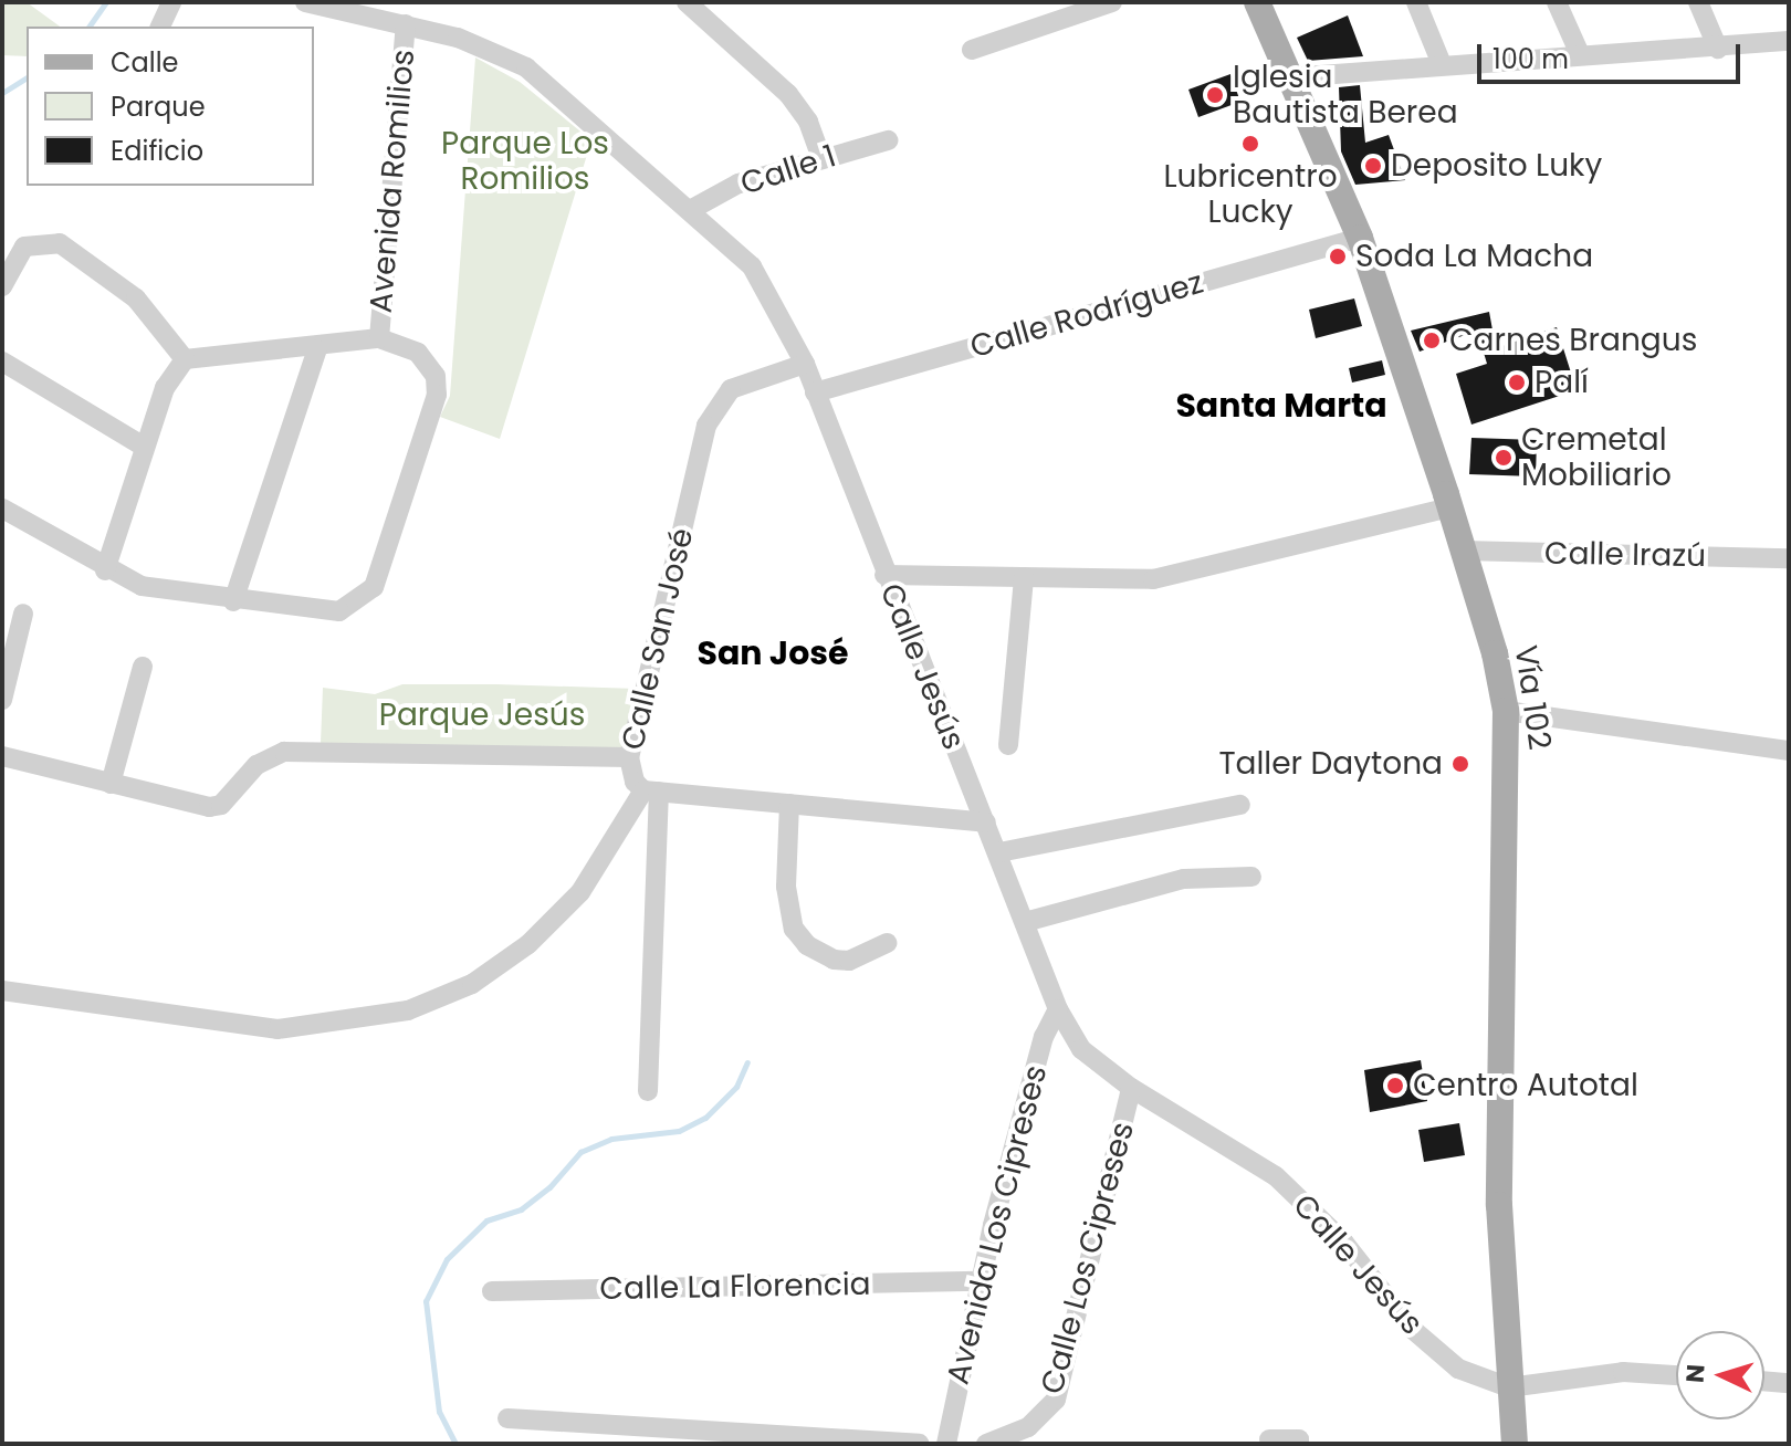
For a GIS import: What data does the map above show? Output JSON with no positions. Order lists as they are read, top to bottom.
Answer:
{
  "streets": {
    "main road": ["Vía 102"],
    "street": [
      "Calle 1",
      "Avenida Romilios",
      "Calle Rodríguez",
      "Calle Irazú",
      "Calle San José",
      "Calle Jesús",
      "Avenida Los Cipreses",
      "Calle Los Cipreses",
      "Calle La Florencia"
    ]
  },
  "crossings": [
    ["Calle 1", "Calle Jesús"],
    ["Avenida Romilios", "Calle Jesús"],
    ["Calle Rodríguez", "Calle Jesús"],
    ["Calle Rodríguez", "Vía 102"],
    ["Calle Irazú", "Vía 102"],
    ["Calle San José", "Calle Jesús"],
    ["Calle Jesús", "Vía 102"],
    ["Calle Jesús", "Avenida Los Cipreses"],
    ["Calle Jesús", "Calle Los Cipreses"],
    ["Avenida Los Cipreses", "Calle La Florencia"]
  ],
  "districts": ["Santa Marta", "San José"],
  "parks": ["Parque Los Romilios", "Parque Jesús"],
  "places": [
    "Iglesia Bautista Berea",
    "Lubricentro Lucky",
    "Deposito Luky",
    "Soda La Macha",
    "Carnes Brangus",
    "Palí",
    "Cremetal Mobiliario",
    "Taller Daytona",
    "Centro Autotal"
  ],
  "legend": ["Calle", "Parque", "Edificio"],
  "scale_bar": "100 m",
  "north": "left"
}
